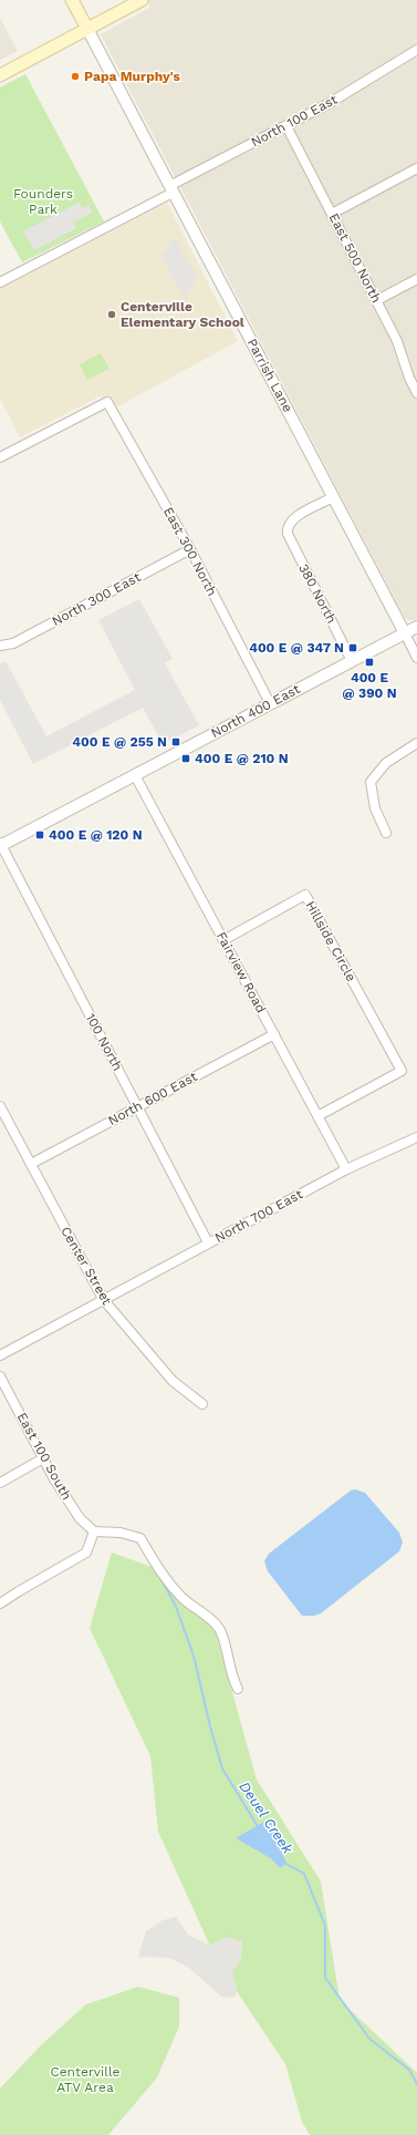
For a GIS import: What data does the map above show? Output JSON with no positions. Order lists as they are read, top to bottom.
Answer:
{
  "streets": {
    "main road": ["Parrish Lane"],
    "street": [
      "North 100 East",
      "East 500 North",
      "East 300 North",
      "380 North",
      "North 300 East",
      "North 400 East",
      "Hillside Circle",
      "Fairview Road",
      "100 North",
      "North 600 East",
      "North 700 East",
      "Center Street",
      "East 100 South"
    ]
  },
  "crossings": [
    ["North 100 East", "East 500 North"],
    ["North 100 East", "Parrish Lane"],
    ["Parrish Lane", "380 North"],
    ["Parrish Lane", "North 400 East"],
    ["East 300 North", "North 300 East"],
    ["East 300 North", "North 400 East"],
    ["380 North", "North 400 East"],
    ["North 400 East", "Fairview Road"],
    ["North 400 East", "100 North"],
    ["Hillside Circle", "Fairview Road"],
    ["Fairview Road", "North 600 East"],
    ["Fairview Road", "North 700 East"],
    ["100 North", "North 600 East"],
    ["100 North", "North 700 East"],
    ["North 600 East", "Center Street"],
    ["North 700 East", "Center Street"]
  ],
  "water": ["Deuel Creek"],
  "parks": ["Founders Park", "Centerville ATV Area"],
  "places": {
    "other": ["Papa Murphy's", "Centerville Elementary School"],
    "transit": [
      "400 E @ 347 N",
      "400 E @ 390 N",
      "400 E @ 255 N",
      "400 E @ 210 N",
      "400 E @ 120 N"
    ]
  }
}
